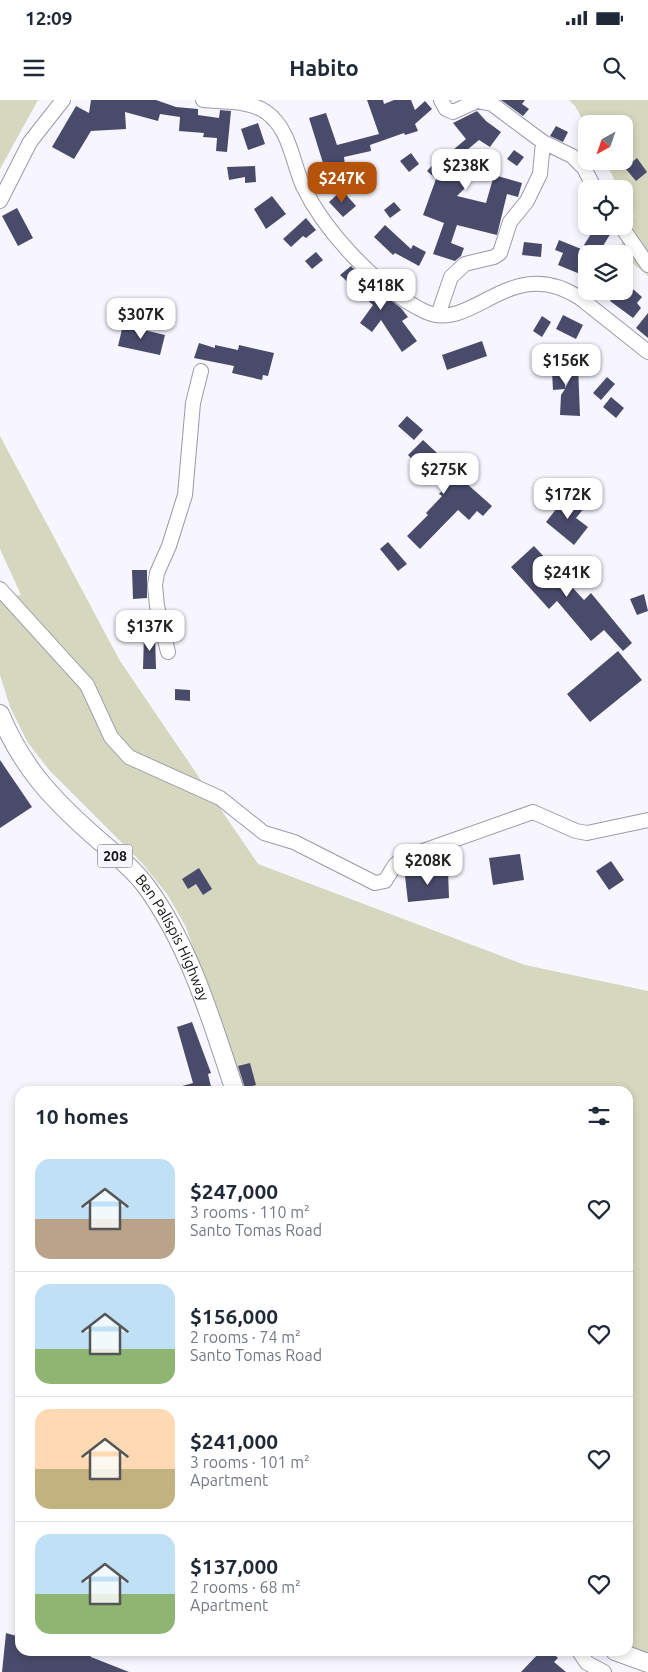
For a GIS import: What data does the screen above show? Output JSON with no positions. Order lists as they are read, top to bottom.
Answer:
{
  "streets": {
    "main road": ["208", "Ben Palispis Highway"]
  },
  "north": "bottom left",
  "page": {
    "status": "12:09",
    "header": "Habito",
    "price": [
      "$238K",
      "$247K",
      "$418K",
      "$307K",
      "$156K",
      "$275K",
      "$172K",
      "$241K",
      "$137K",
      "$208K"
    ],
    "heading": "10 homes",
    "list": [
      {
        "name": "$247,000",
        "note": "3 rooms · 110 m² · Santo Tomas Road"
      },
      {
        "name": "$156,000",
        "note": "2 rooms · 74 m² · Santo Tomas Road"
      },
      {
        "name": "$241,000",
        "note": "3 rooms · 101 m² · Apartment"
      },
      {
        "name": "$137,000",
        "note": "2 rooms · 68 m² · Apartment"
      }
    ]
  }
}
